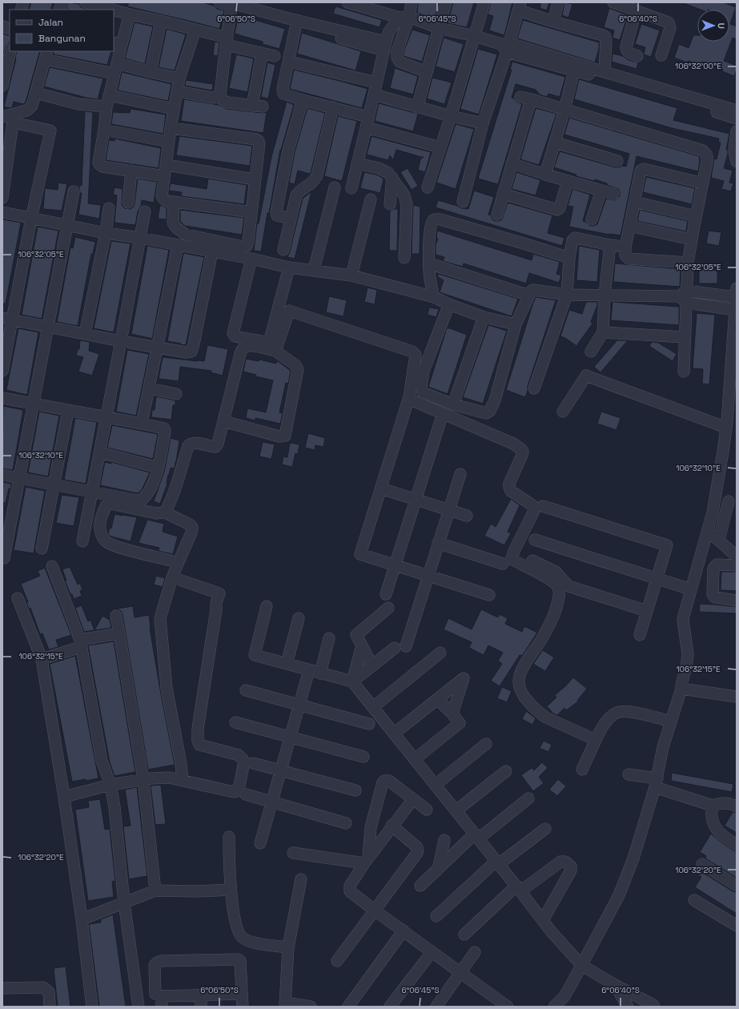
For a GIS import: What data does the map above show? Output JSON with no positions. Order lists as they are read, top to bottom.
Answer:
{
  "legend": ["Jalan", "Bangunan"],
  "north": "right",
  "coordinates": [
    "6°06'50\"S",
    "6°06'45\"S",
    "6°06'40\"S",
    "106°32'00\"E",
    "106°32'05\"E",
    "106°32'10\"E",
    "106°32'15\"E",
    "106°32'20\"E"
  ]
}
